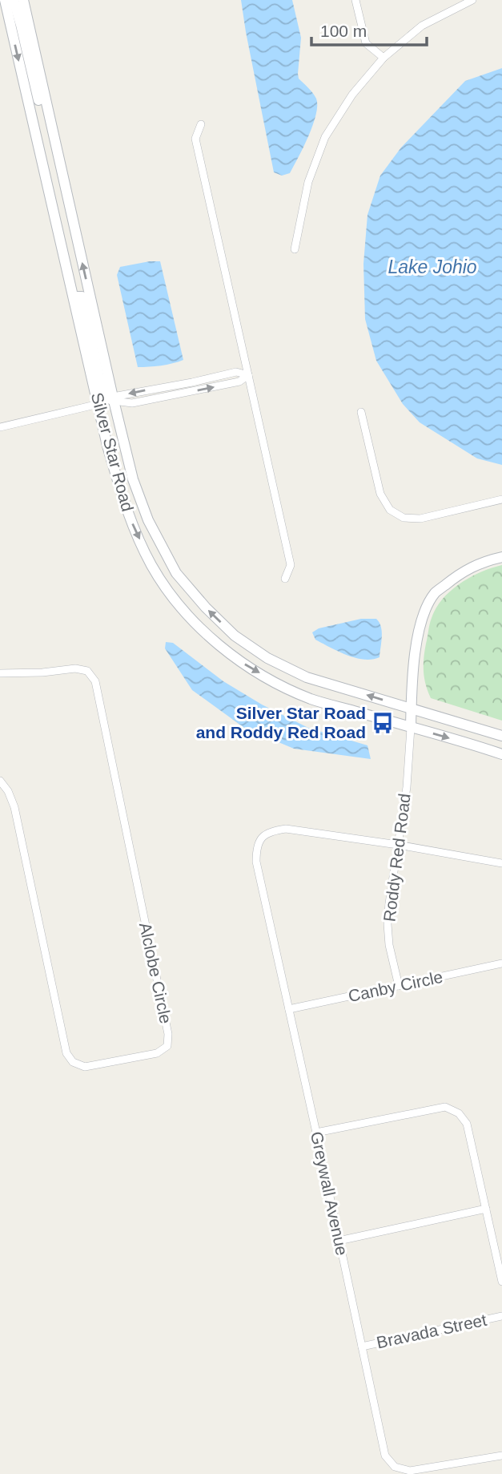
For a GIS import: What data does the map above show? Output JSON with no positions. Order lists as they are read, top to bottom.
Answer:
{
  "streets": {
    "main road": ["Silver Star Road"],
    "street": [
      "Roddy Red Road",
      "Alclobe Circle",
      "Canby Circle",
      "Greywall Avenue",
      "Bravada Street"
    ]
  },
  "crossings": [
    ["Silver Star Road", "Roddy Red Road"],
    ["Roddy Red Road", "Canby Circle"],
    ["Roddy Red Road", "Greywall Avenue"],
    ["Canby Circle", "Greywall Avenue"],
    ["Greywall Avenue", "Bravada Street"]
  ],
  "water": ["Lake Johio"],
  "places": {
    "bus stop": ["Silver Star Road and Roddy Red Road"]
  },
  "scale_bar": "100 m"
}
